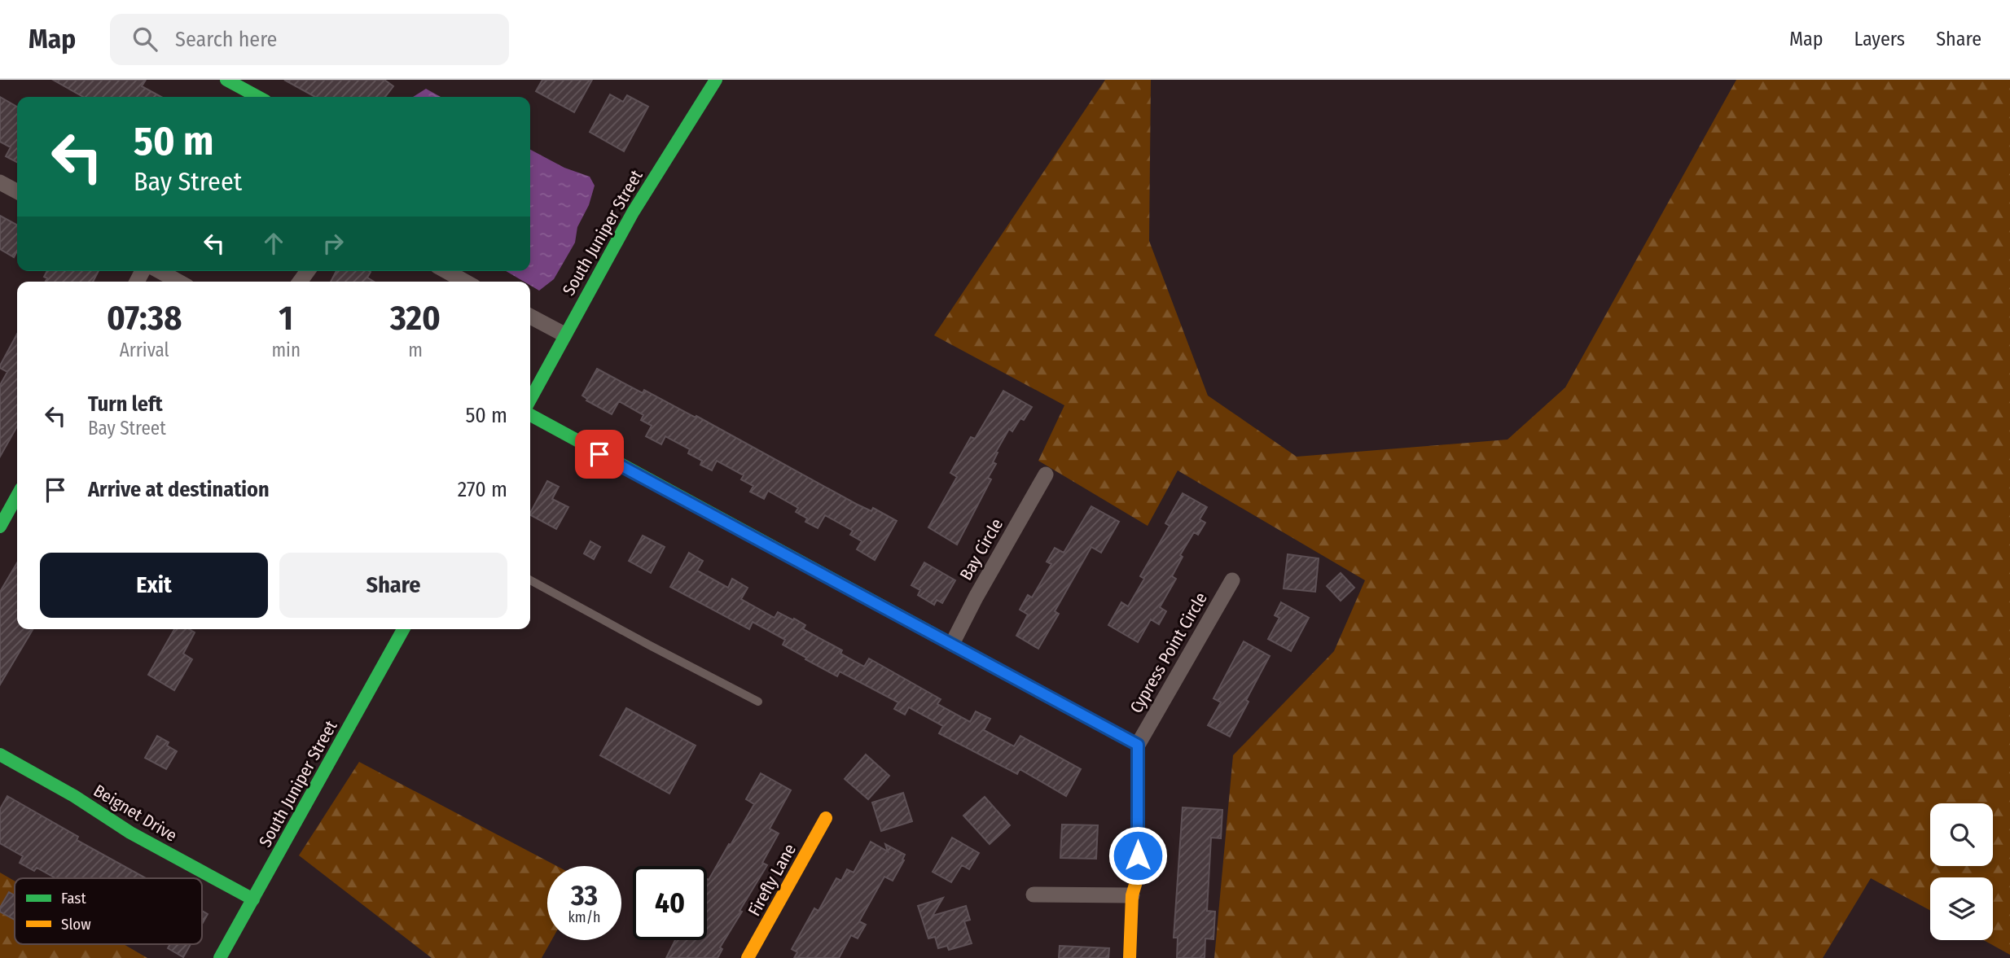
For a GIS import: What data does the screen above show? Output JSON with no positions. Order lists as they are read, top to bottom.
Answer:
{
  "streets": {
    "street": [
      "South Juniper Street",
      "Bay Circle",
      "Cypress Point Circle",
      "Beignet Drive",
      "Firefly Lane"
    ]
  },
  "crossings": [
    ["South Juniper Street", "Beignet Drive"]
  ],
  "legend": ["Fast", "Slow"],
  "page": {
    "header": "Map",
    "search": "Search here",
    "nav": ["Map", "Layers", "Share"],
    "turn": ["50 m", "Bay Street"],
    "eta": [
      "07:38",
      "Arrival",
      "1",
      "min",
      "320",
      "m"
    ],
    "list": [
      {
        "name": "Turn left",
        "note": "Bay Street",
        "value": "50 m"
      },
      {
        "name": "Arrive at destination",
        "value": "270 m"
      }
    ],
    "buttons": ["Exit", "Share"],
    "speed": "33 km/h",
    "limit": "40"
  }
}
